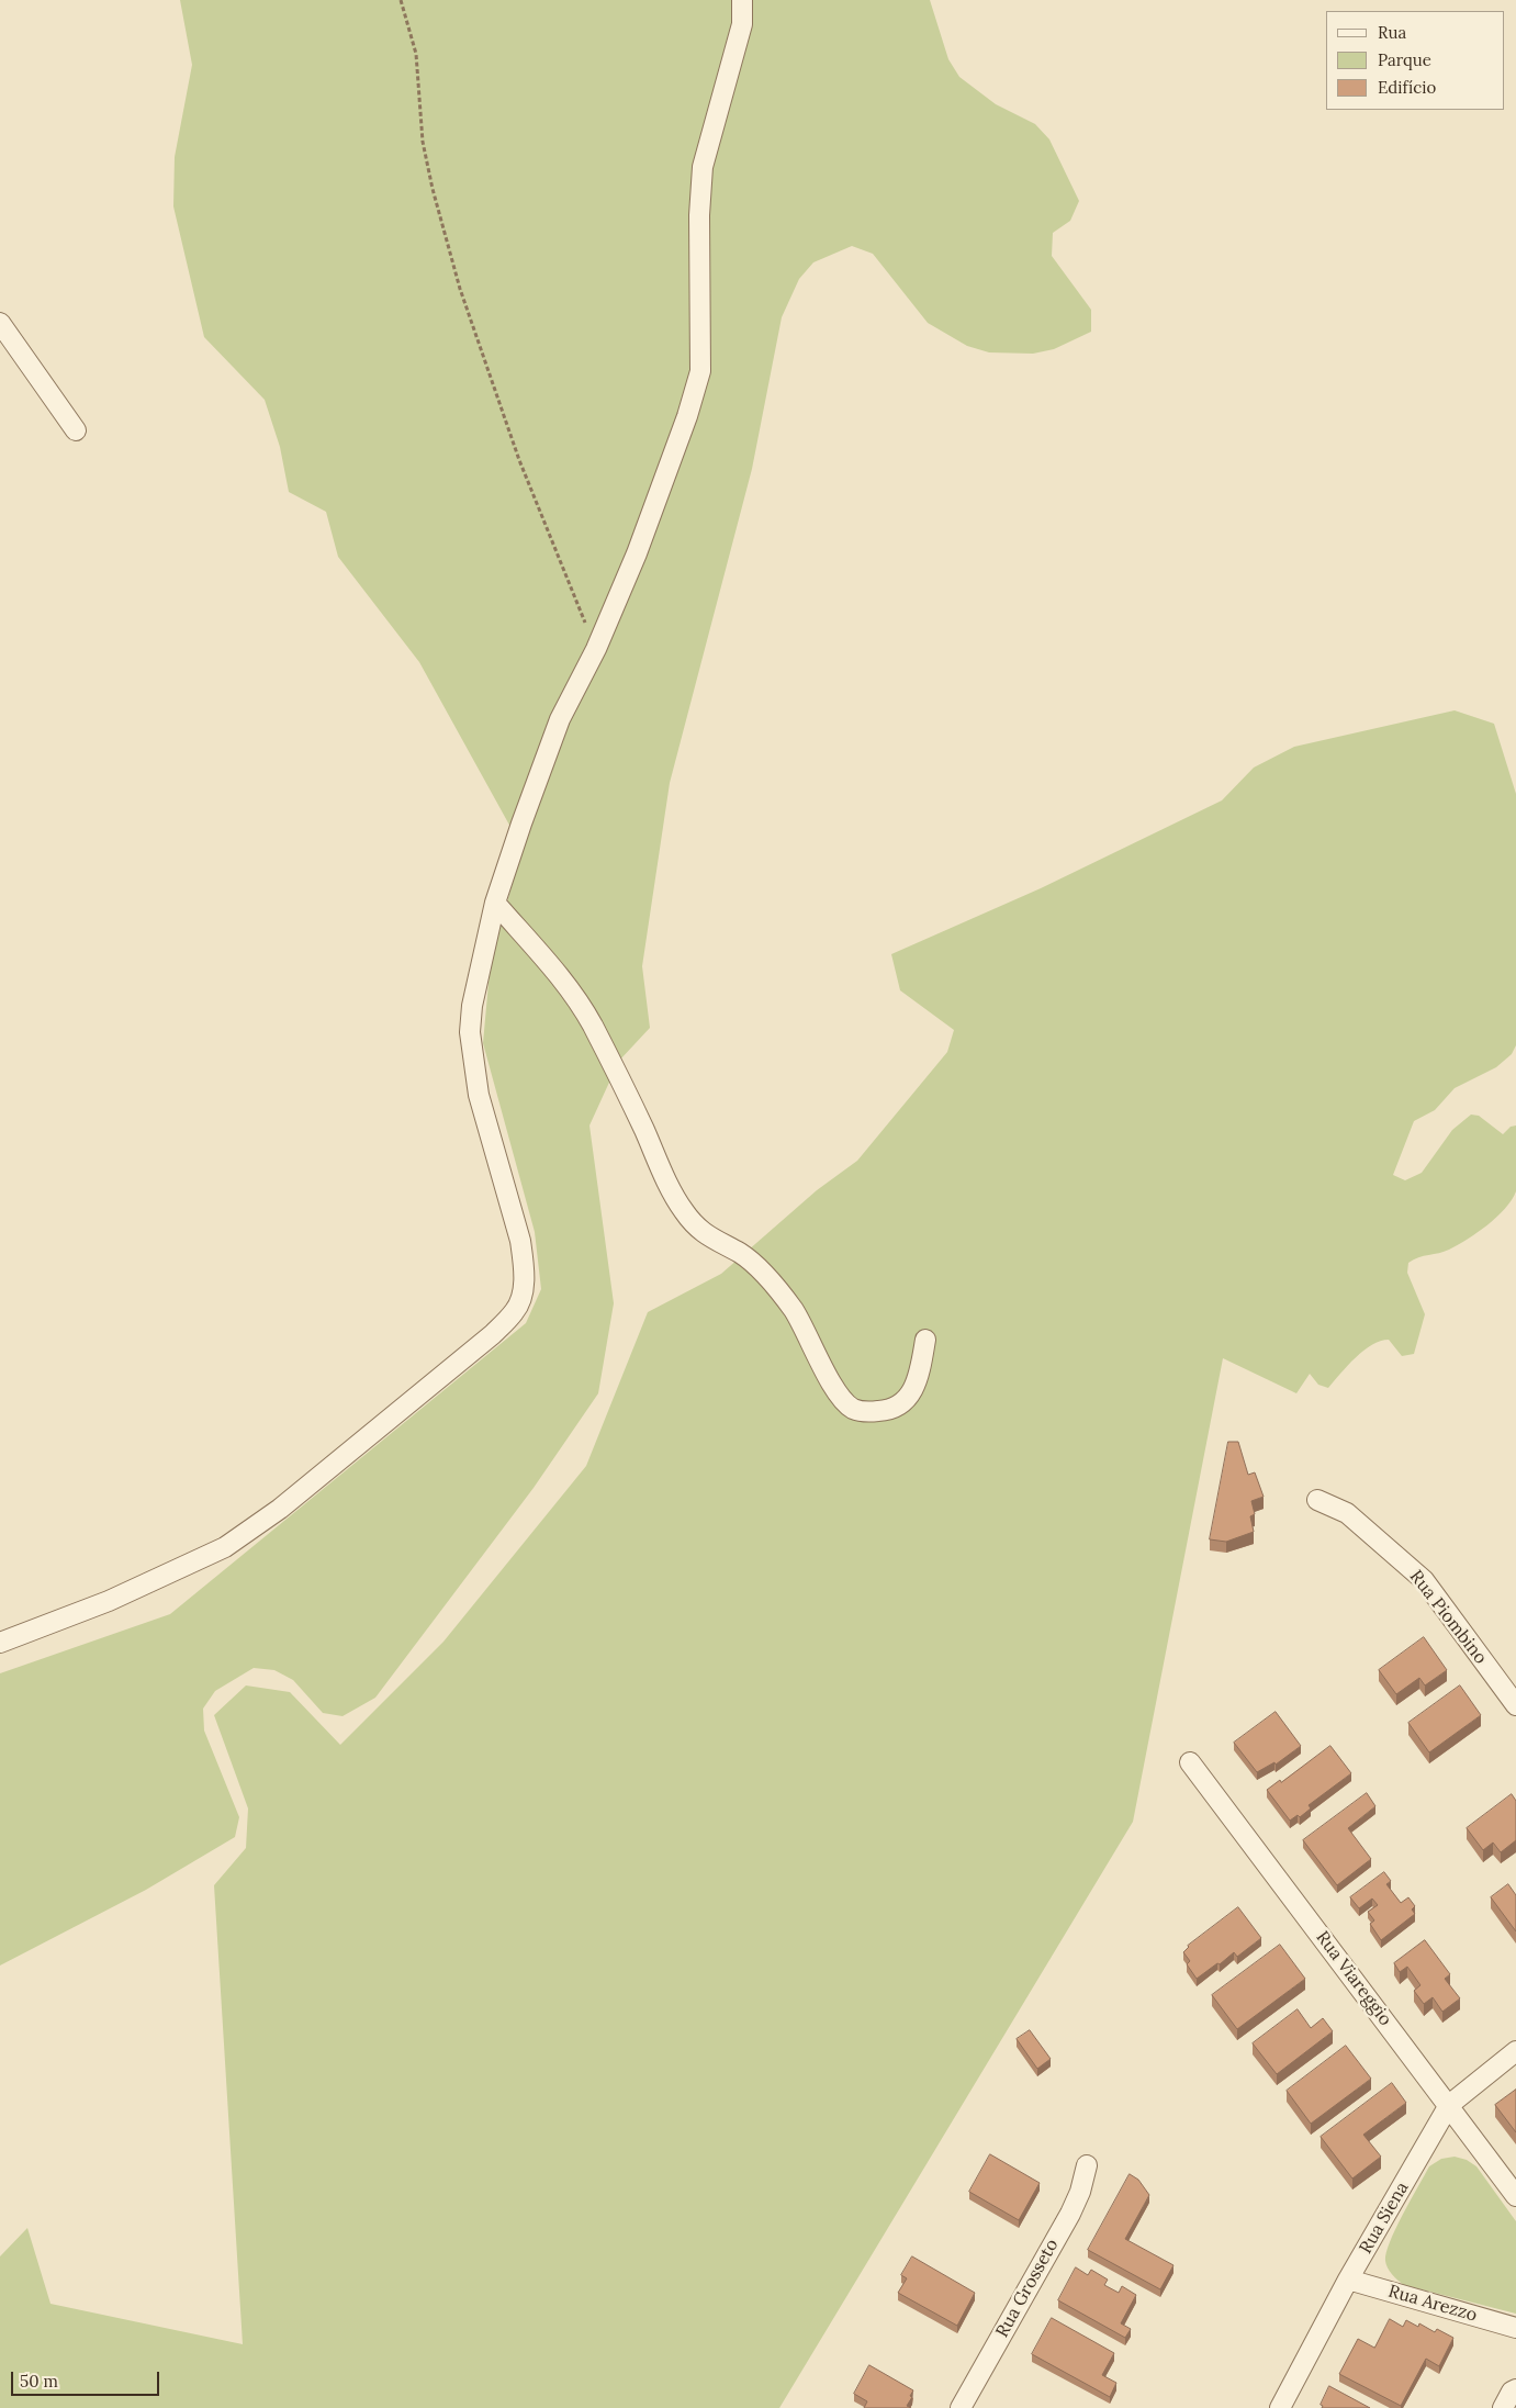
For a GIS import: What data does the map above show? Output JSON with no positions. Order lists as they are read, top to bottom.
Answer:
{
  "streets": {
    "street": [
      "Rua Piombino",
      "Rua Viareggio",
      "Rua Siena",
      "Rua Grosseto",
      "Rua Arezzo"
    ]
  },
  "crossings": [
    ["Rua Viareggio", "Rua Siena"],
    ["Rua Siena", "Rua Arezzo"]
  ],
  "legend": ["Rua", "Parque", "Edifício"],
  "scale_bar": "50 m"
}
